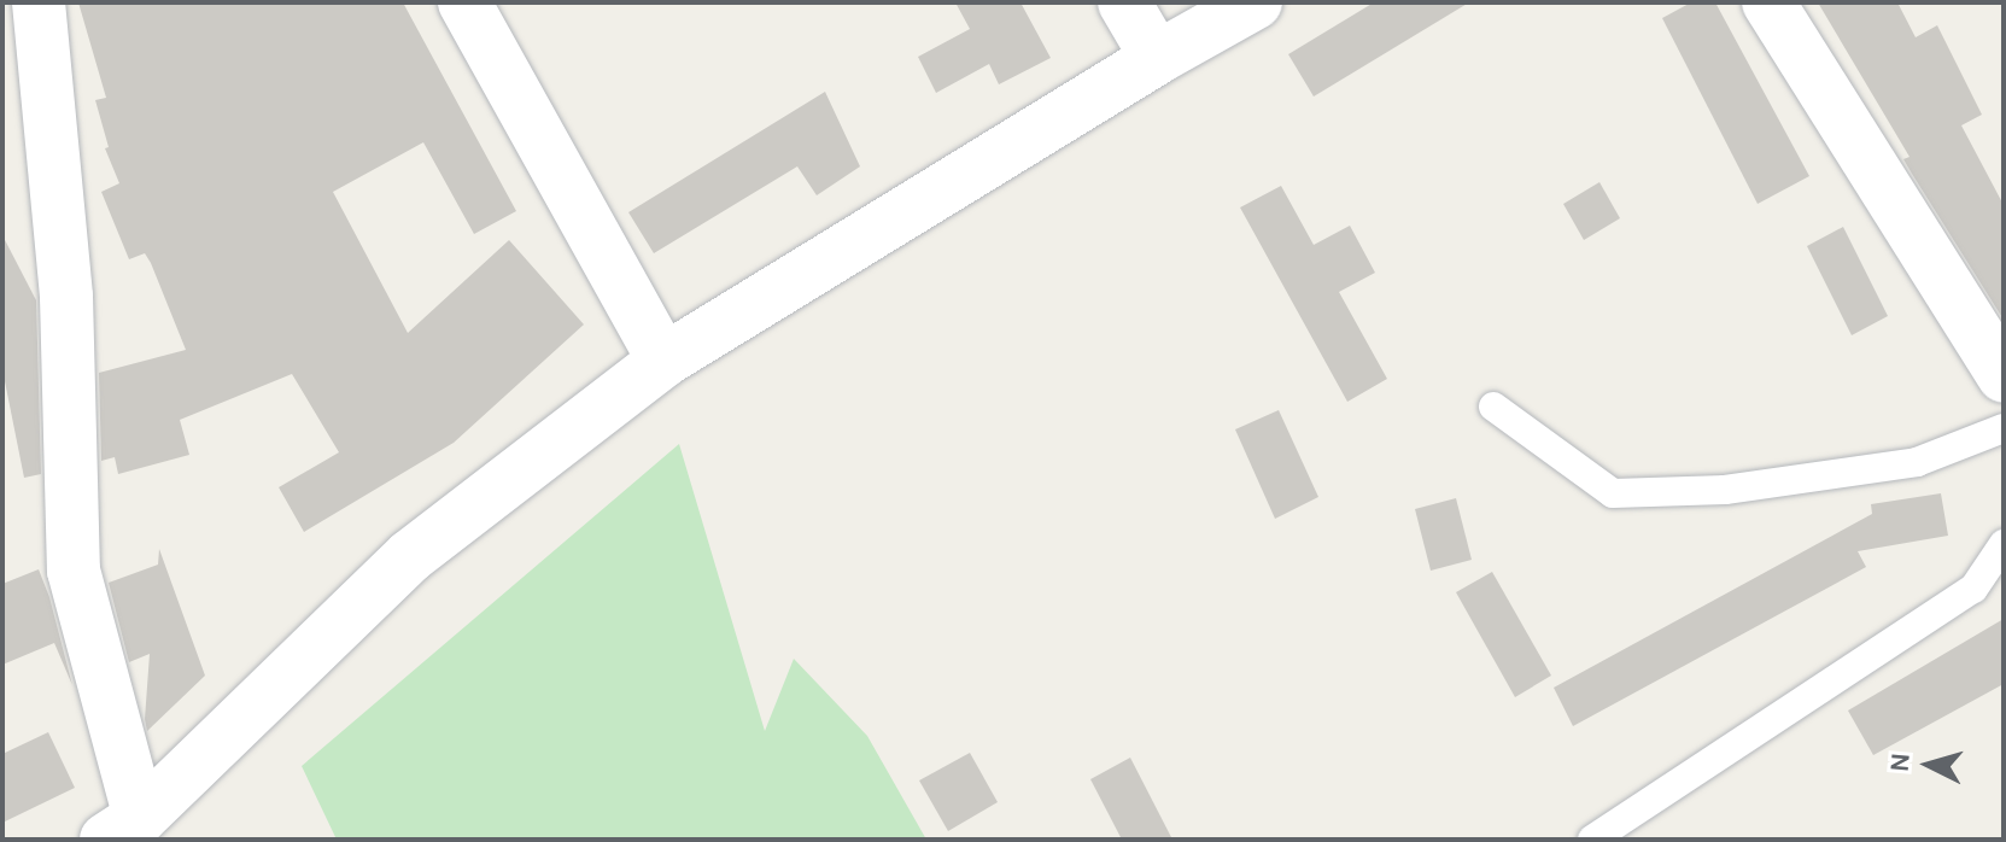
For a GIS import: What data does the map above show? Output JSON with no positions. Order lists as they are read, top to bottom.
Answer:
{
  "north": "left"
}
